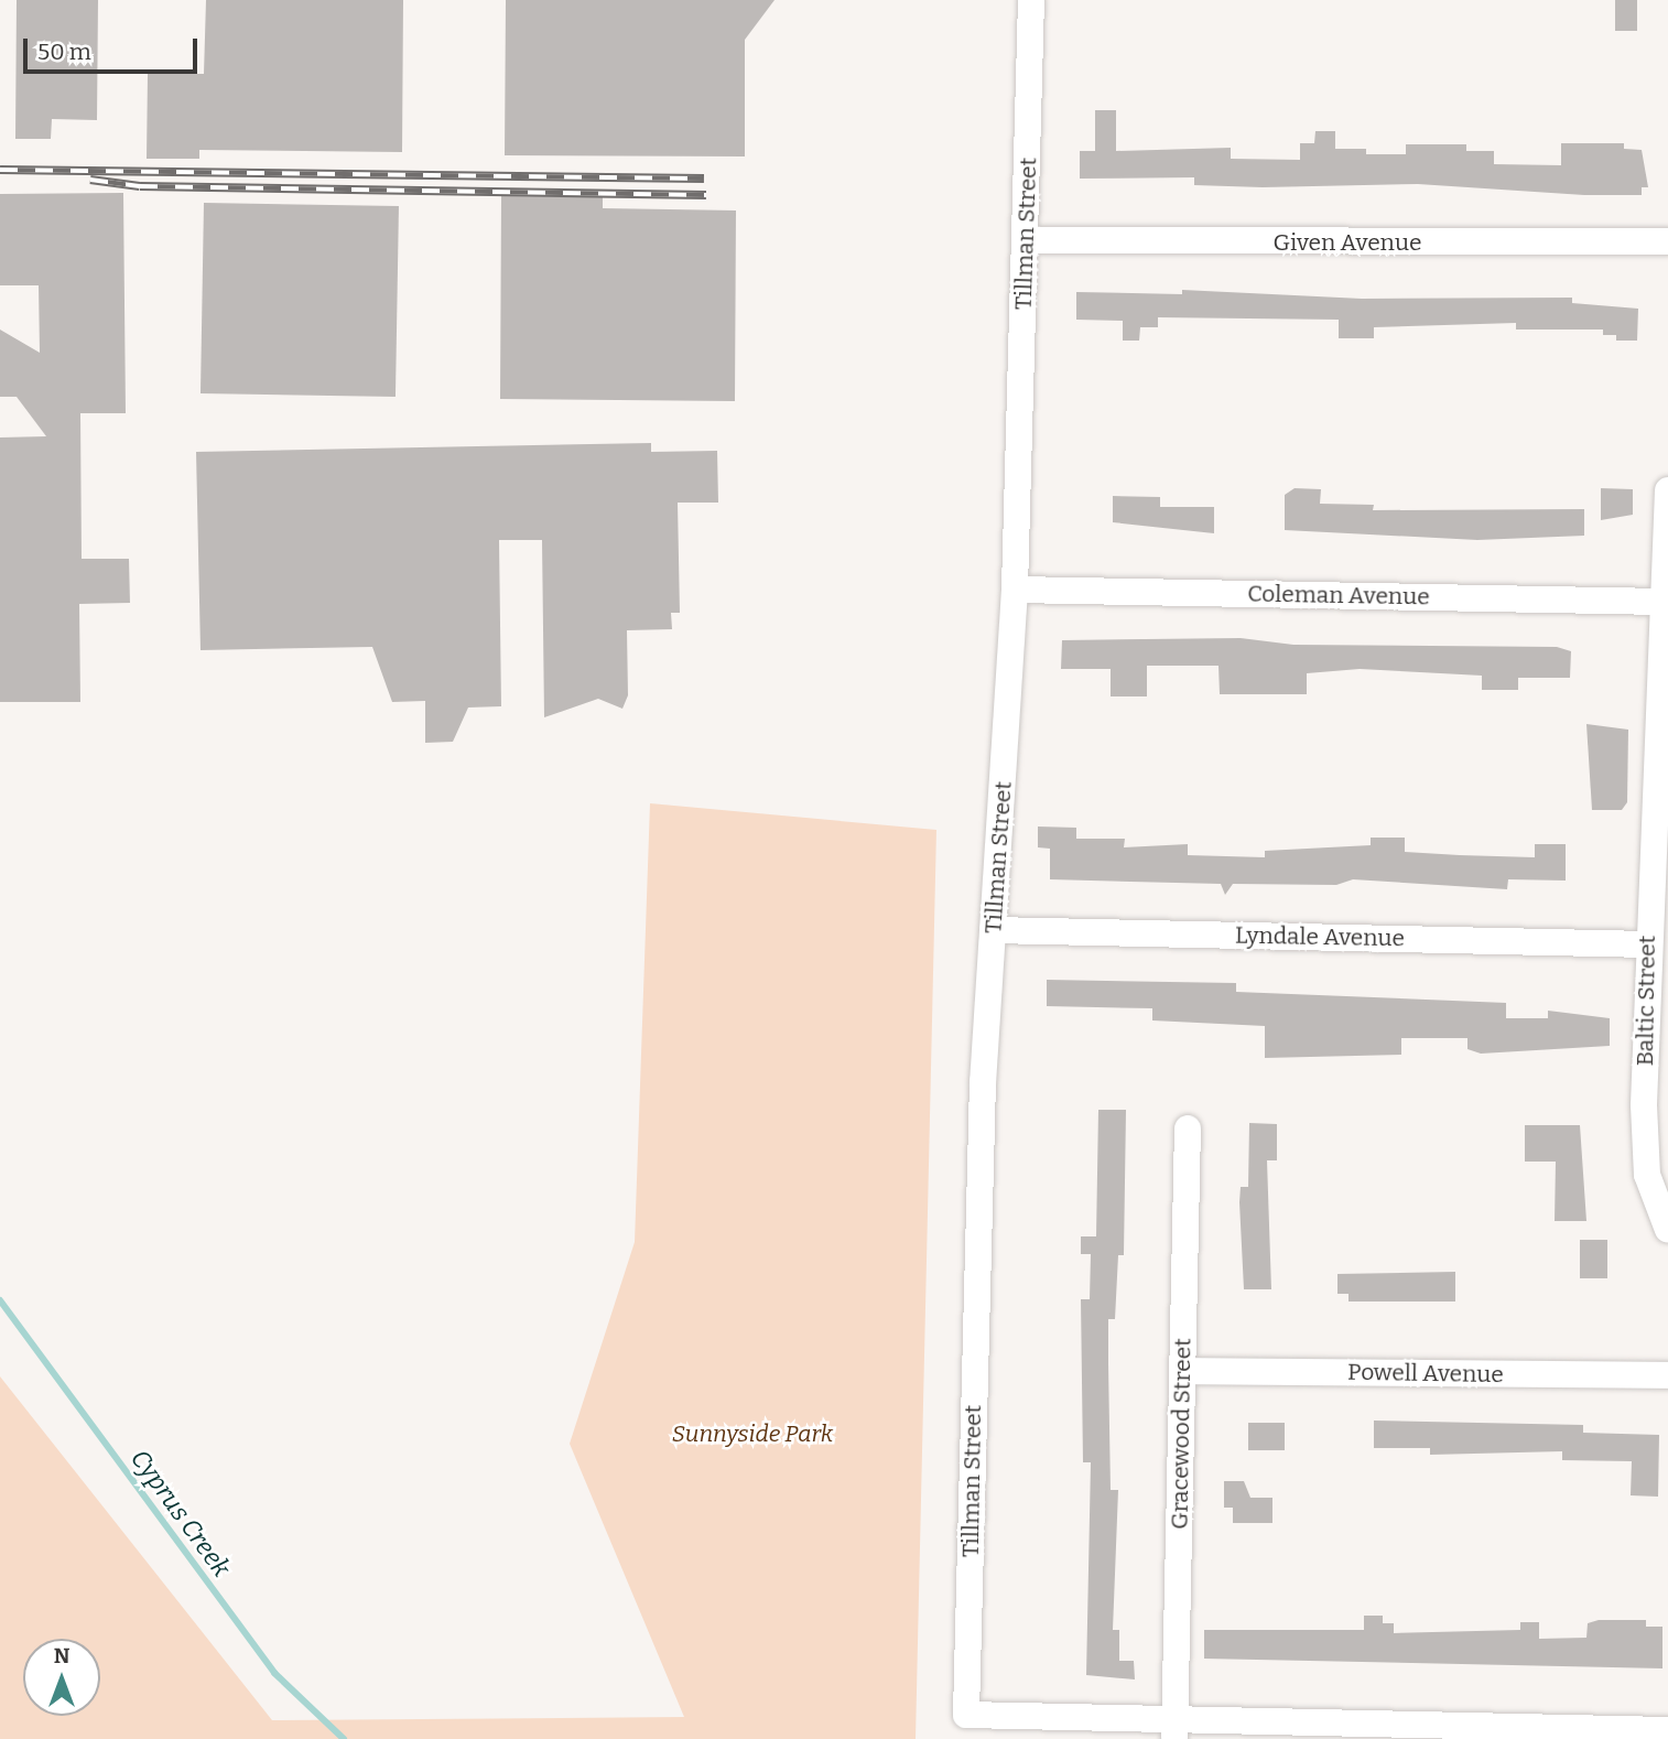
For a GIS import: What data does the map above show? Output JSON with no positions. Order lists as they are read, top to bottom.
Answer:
{
  "streets": {
    "street": [
      "Tillman Street",
      "Given Avenue",
      "Coleman Avenue",
      "Lyndale Avenue",
      "Baltic Street",
      "Powell Avenue",
      "Gracewood Street"
    ]
  },
  "crossings": [
    ["Tillman Street", "Given Avenue"],
    ["Tillman Street", "Coleman Avenue"],
    ["Tillman Street", "Lyndale Avenue"],
    ["Tillman Street", "Gracewood Street"],
    ["Coleman Avenue", "Baltic Street"],
    ["Lyndale Avenue", "Baltic Street"],
    ["Powell Avenue", "Gracewood Street"]
  ],
  "water": ["Cyprus Creek"],
  "parks": ["Sunnyside Park"],
  "scale_bar": "50 m",
  "north": "top"
}
